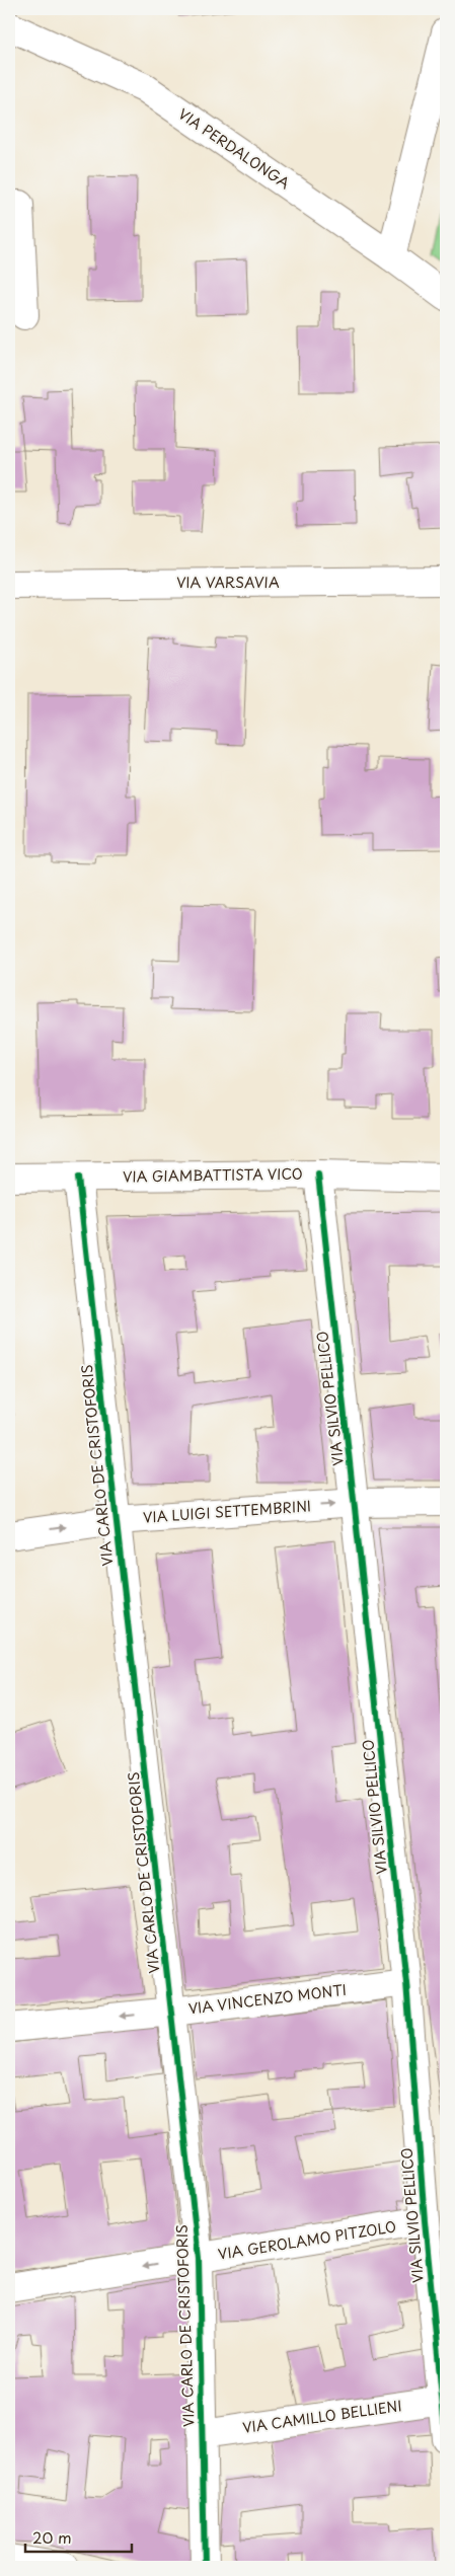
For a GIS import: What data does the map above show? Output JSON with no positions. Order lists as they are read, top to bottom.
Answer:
{
  "streets": {
    "street": [
      "VIA PERDALONGA",
      "VIA VARSAVIA",
      "VIA GIAMBATTISTA VICO",
      "VIA SILVIO PELLICO",
      "VIA CARLO DE CRISTOFORIS",
      "VIA LUIGI SETTEMBRINI",
      "VIA VINCENZO MONTI",
      "VIA GEROLAMO PITZOLO",
      "VIA CAMILLO BELLIENI"
    ]
  },
  "crossings": [
    ["VIA GIAMBATTISTA VICO", "VIA SILVIO PELLICO"],
    ["VIA GIAMBATTISTA VICO", "VIA CARLO DE CRISTOFORIS"],
    ["VIA SILVIO PELLICO", "VIA LUIGI SETTEMBRINI"],
    ["VIA SILVIO PELLICO", "VIA VINCENZO MONTI"],
    ["VIA SILVIO PELLICO", "VIA GEROLAMO PITZOLO"],
    ["VIA SILVIO PELLICO", "VIA CAMILLO BELLIENI"],
    ["VIA CARLO DE CRISTOFORIS", "VIA LUIGI SETTEMBRINI"],
    ["VIA CARLO DE CRISTOFORIS", "VIA VINCENZO MONTI"],
    ["VIA CARLO DE CRISTOFORIS", "VIA GEROLAMO PITZOLO"],
    ["VIA CARLO DE CRISTOFORIS", "VIA CAMILLO BELLIENI"]
  ],
  "one_way": ["VIA LUIGI SETTEMBRINI", "VIA VINCENZO MONTI", "VIA GEROLAMO PITZOLO"],
  "scale_bar": "20 m"
}
